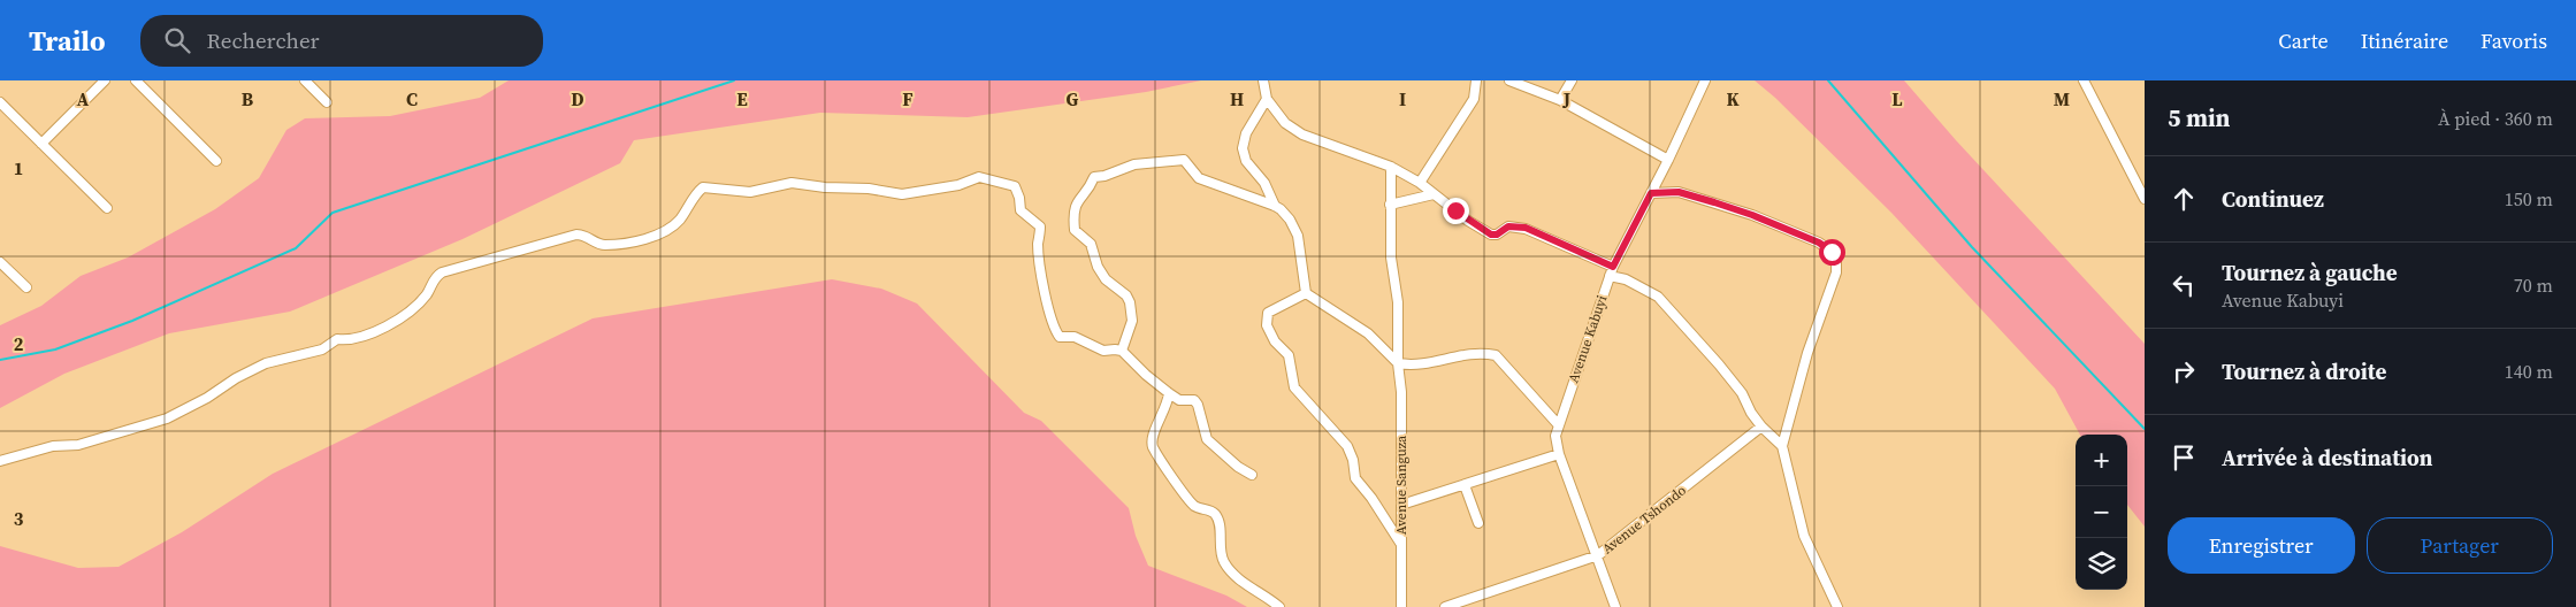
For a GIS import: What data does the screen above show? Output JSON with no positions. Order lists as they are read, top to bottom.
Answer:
{
  "streets": {
    "street": ["Avenue Kabuyi", "Avenue Sanguza", "Avenue Tshondo"]
  },
  "crossings": [
    ["Avenue Kabuyi", "Avenue Tshondo"]
  ],
  "page": {
    "header": "Trailo",
    "search": "Rechercher",
    "nav": ["Carte", "Itinéraire", "Favoris"],
    "heading": ["5 min", "À pied · 360 m"],
    "list": [
      ["Continuez", "150 m"],
      ["Tournez à gauche", "Avenue Kabuyi", "70 m"],
      ["Tournez à droite", "140 m"],
      "Arrivée à destination"
    ],
    "map_buttons": ["+", "−"],
    "buttons": ["Enregistrer", "Partager"]
  },
  "grid": {
    "columns": [
      "A",
      "B",
      "C",
      "D",
      "E",
      "F",
      "G",
      "H",
      "I",
      "J",
      "K",
      "L",
      "M"
    ],
    "rows": ["1", "2", "3"]
  }
}
